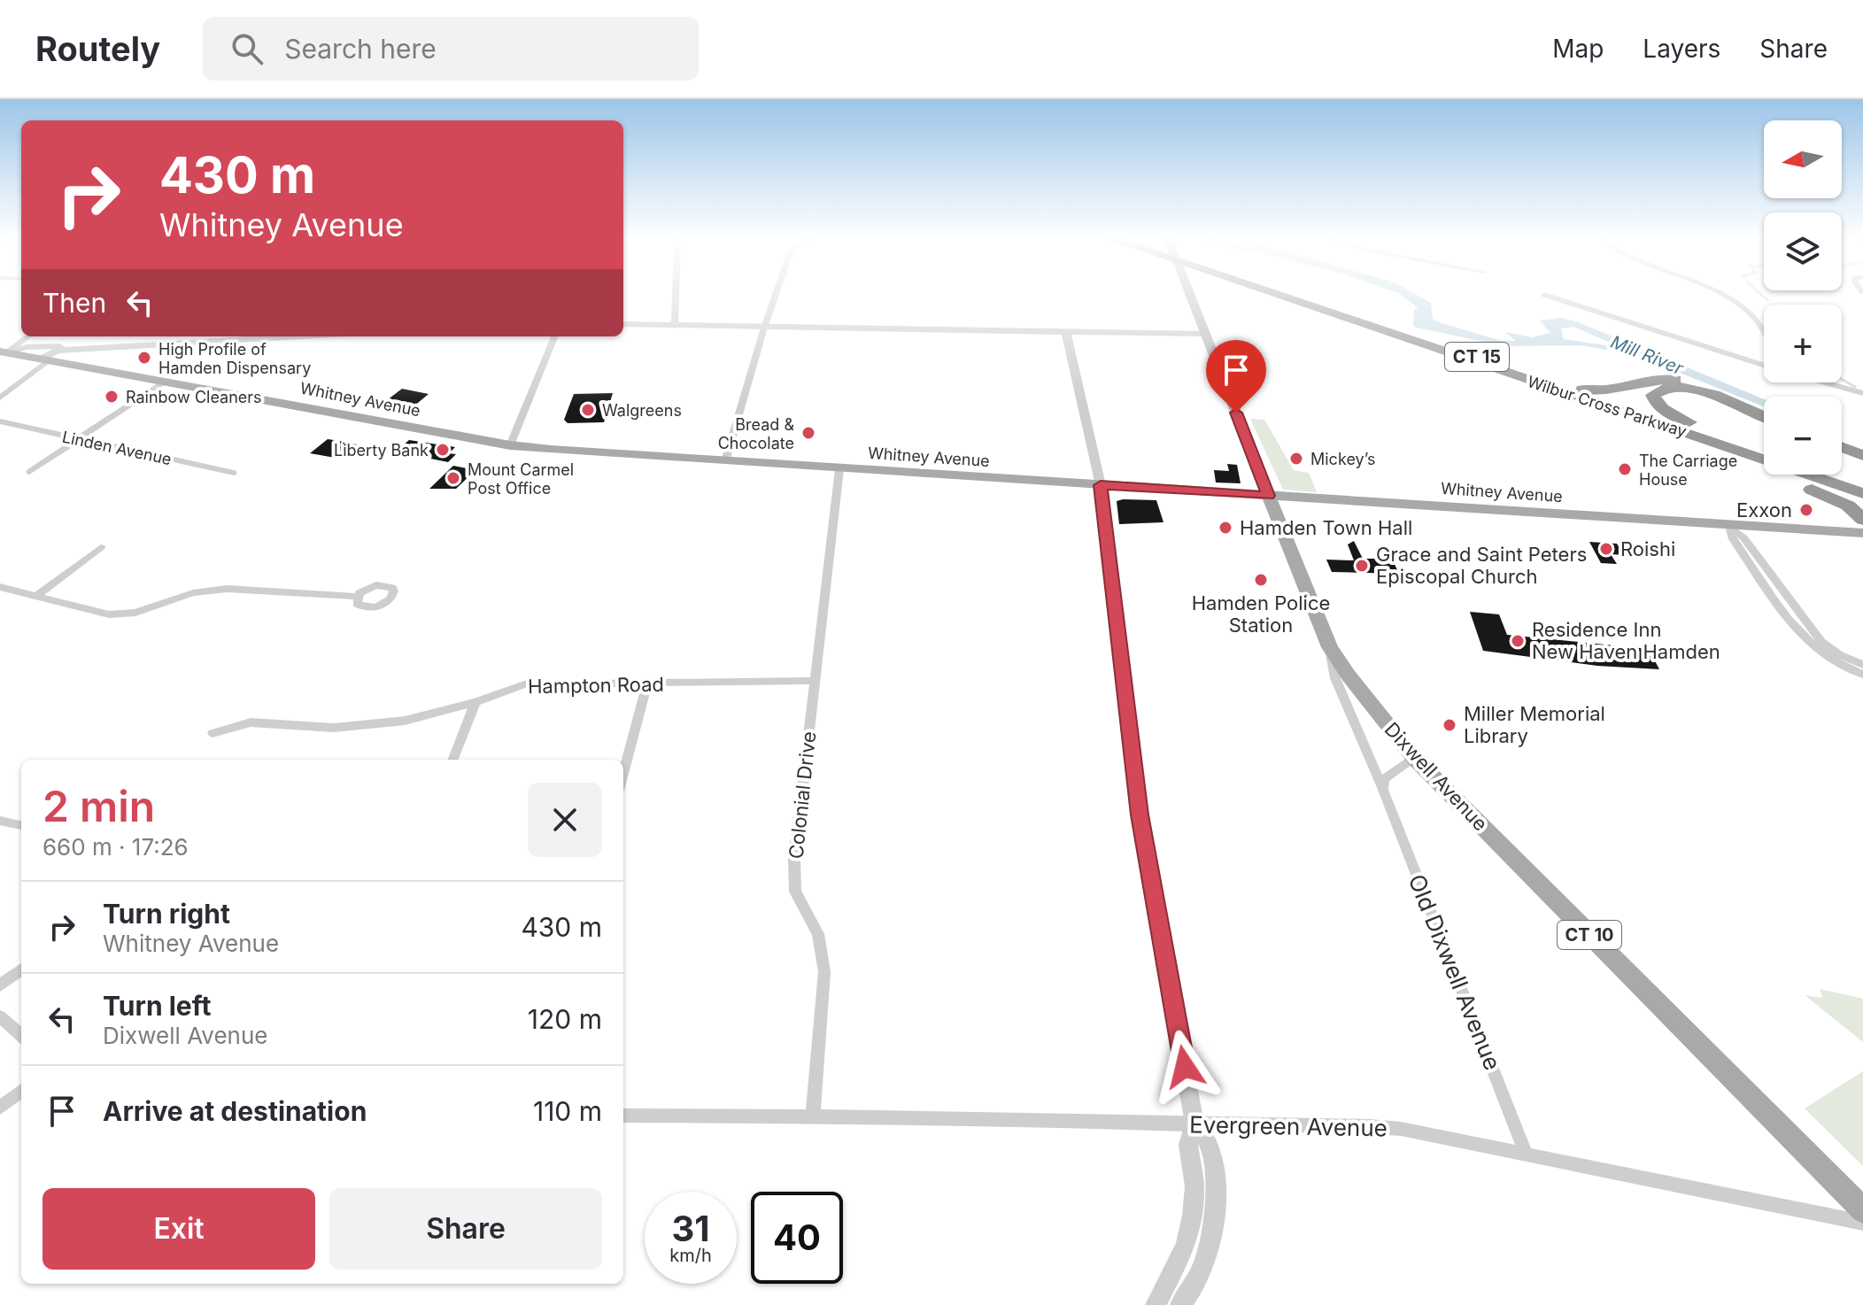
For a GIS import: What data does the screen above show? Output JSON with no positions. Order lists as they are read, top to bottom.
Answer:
{
  "streets": {
    "highway": ["CT 15", "Wilbur Cross Parkway"],
    "main road": ["Whitney Avenue", "Dixwell Avenue", "CT 10"],
    "street": [
      "Linden Avenue",
      "Hampton Road",
      "Colonial Drive",
      "Old Dixwell Avenue",
      "Evergreen Avenue"
    ]
  },
  "crossings": [
    ["Whitney Avenue", "Dixwell Avenue"],
    ["Whitney Avenue", "Colonial Drive"],
    ["Hampton Road", "Colonial Drive"],
    ["Dixwell Avenue", "Old Dixwell Avenue"],
    ["Colonial Drive", "Evergreen Avenue"],
    ["Old Dixwell Avenue", "Evergreen Avenue"]
  ],
  "water": ["Mill River"],
  "places": [
    "High Profile of Hamden Dispensary",
    "Rainbow Cleaners",
    "Walgreens",
    "Bread & Chocolate",
    "Liberty Bank",
    "Mickey’s",
    "The Carriage House",
    "Mount Carmel Post Office",
    "Exxon",
    "Hamden Town Hall",
    "Roishi",
    "Grace and Saint Peters Episcopal Church",
    "Hamden Police Station",
    "Residence Inn New Haven Hamden",
    "Miller Memorial Library"
  ],
  "north": "left",
  "page": {
    "header": "Routely",
    "search": "Search here",
    "nav": ["Map", "Layers", "Share"],
    "map_buttons": ["+", "−"],
    "turn": ["430 m", "Whitney Avenue"],
    "then": "Then",
    "heading": ["2 min", "660 m · 17:26"],
    "list": [
      {
        "name": "Turn right",
        "note": "Whitney Avenue",
        "value": "430 m"
      },
      {
        "name": "Turn left",
        "note": "Dixwell Avenue",
        "value": "120 m"
      },
      {
        "name": "Arrive at destination",
        "value": "110 m"
      }
    ],
    "buttons": ["Exit", "Share"],
    "speed": "31 km/h",
    "limit": "40"
  }
}
